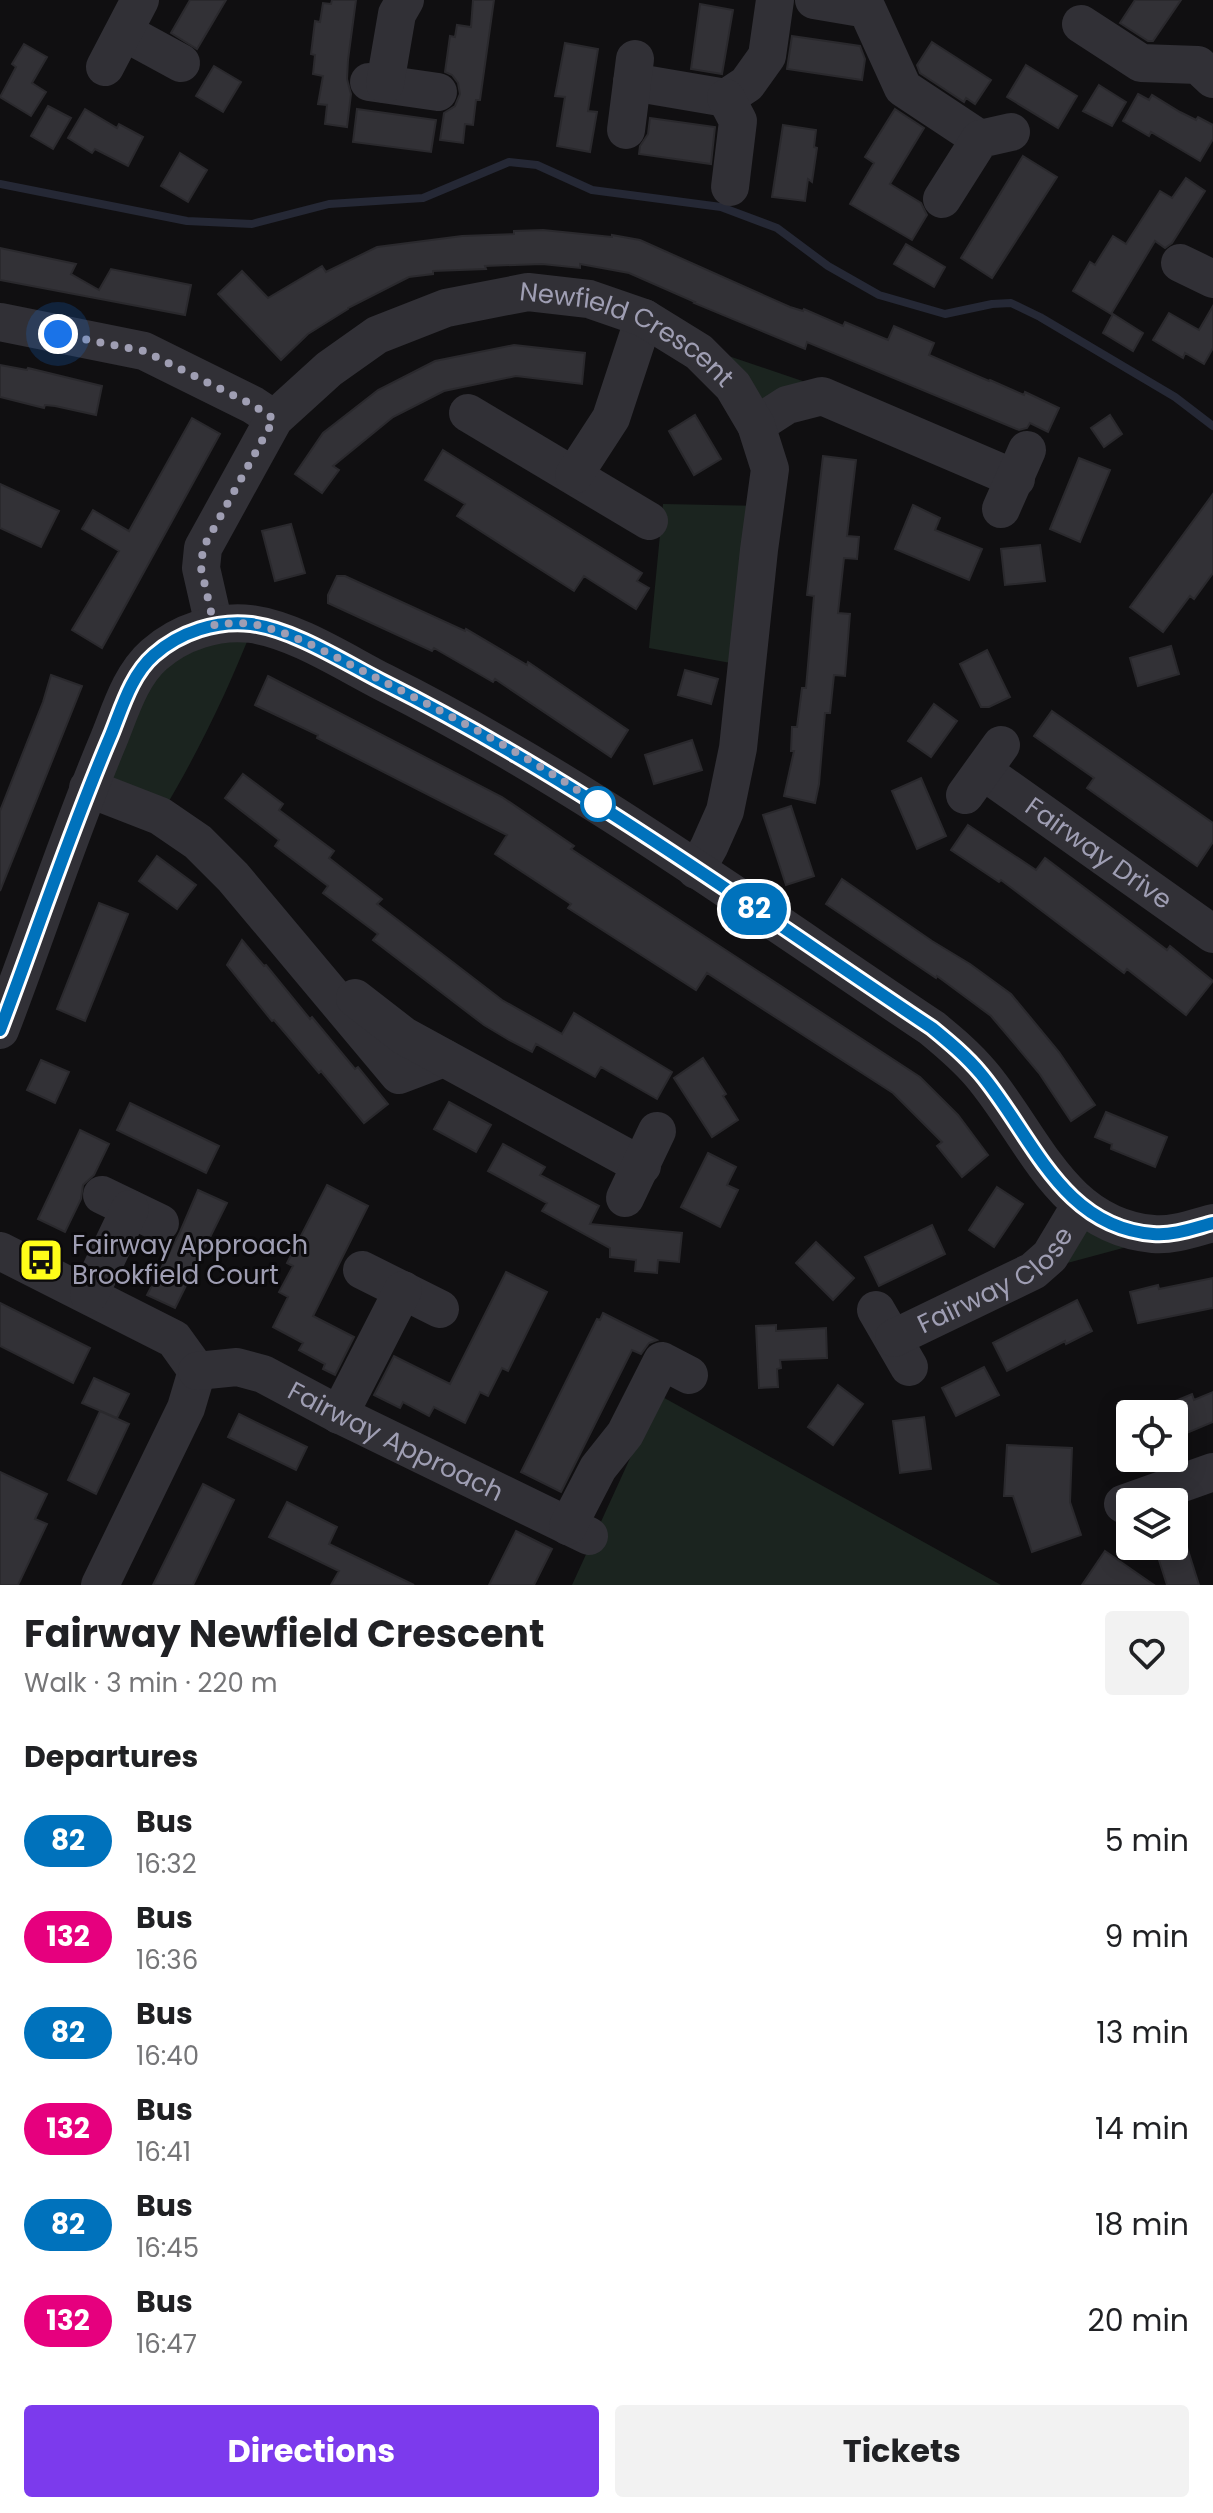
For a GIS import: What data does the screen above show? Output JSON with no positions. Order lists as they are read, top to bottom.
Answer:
{
  "streets": {
    "street": [
      "Newfield Crescent",
      "Fairway Drive",
      "Fairway Close",
      "Fairway Approach"
    ]
  },
  "places": {
    "bus stop": ["Fairway Approach Brookfield Court"]
  },
  "lines": ["bus line 82"],
  "page": {
    "on_map": "82",
    "heading": [
      ["Fairway Newfield Crescent", "Walk · 3 min · 220 m"],
      "Departures"
    ],
    "list": [
      {
        "mark": "82",
        "name": "Bus",
        "note": "16:32",
        "value": "5 min"
      },
      {
        "mark": "132",
        "name": "Bus",
        "note": "16:36",
        "value": "9 min"
      },
      {
        "mark": "82",
        "name": "Bus",
        "note": "16:40",
        "value": "13 min"
      },
      {
        "mark": "132",
        "name": "Bus",
        "note": "16:41",
        "value": "14 min"
      },
      {
        "mark": "82",
        "name": "Bus",
        "note": "16:45",
        "value": "18 min"
      },
      {
        "mark": "132",
        "name": "Bus",
        "note": "16:47",
        "value": "20 min"
      }
    ],
    "buttons": ["Directions", "Tickets"]
  }
}
